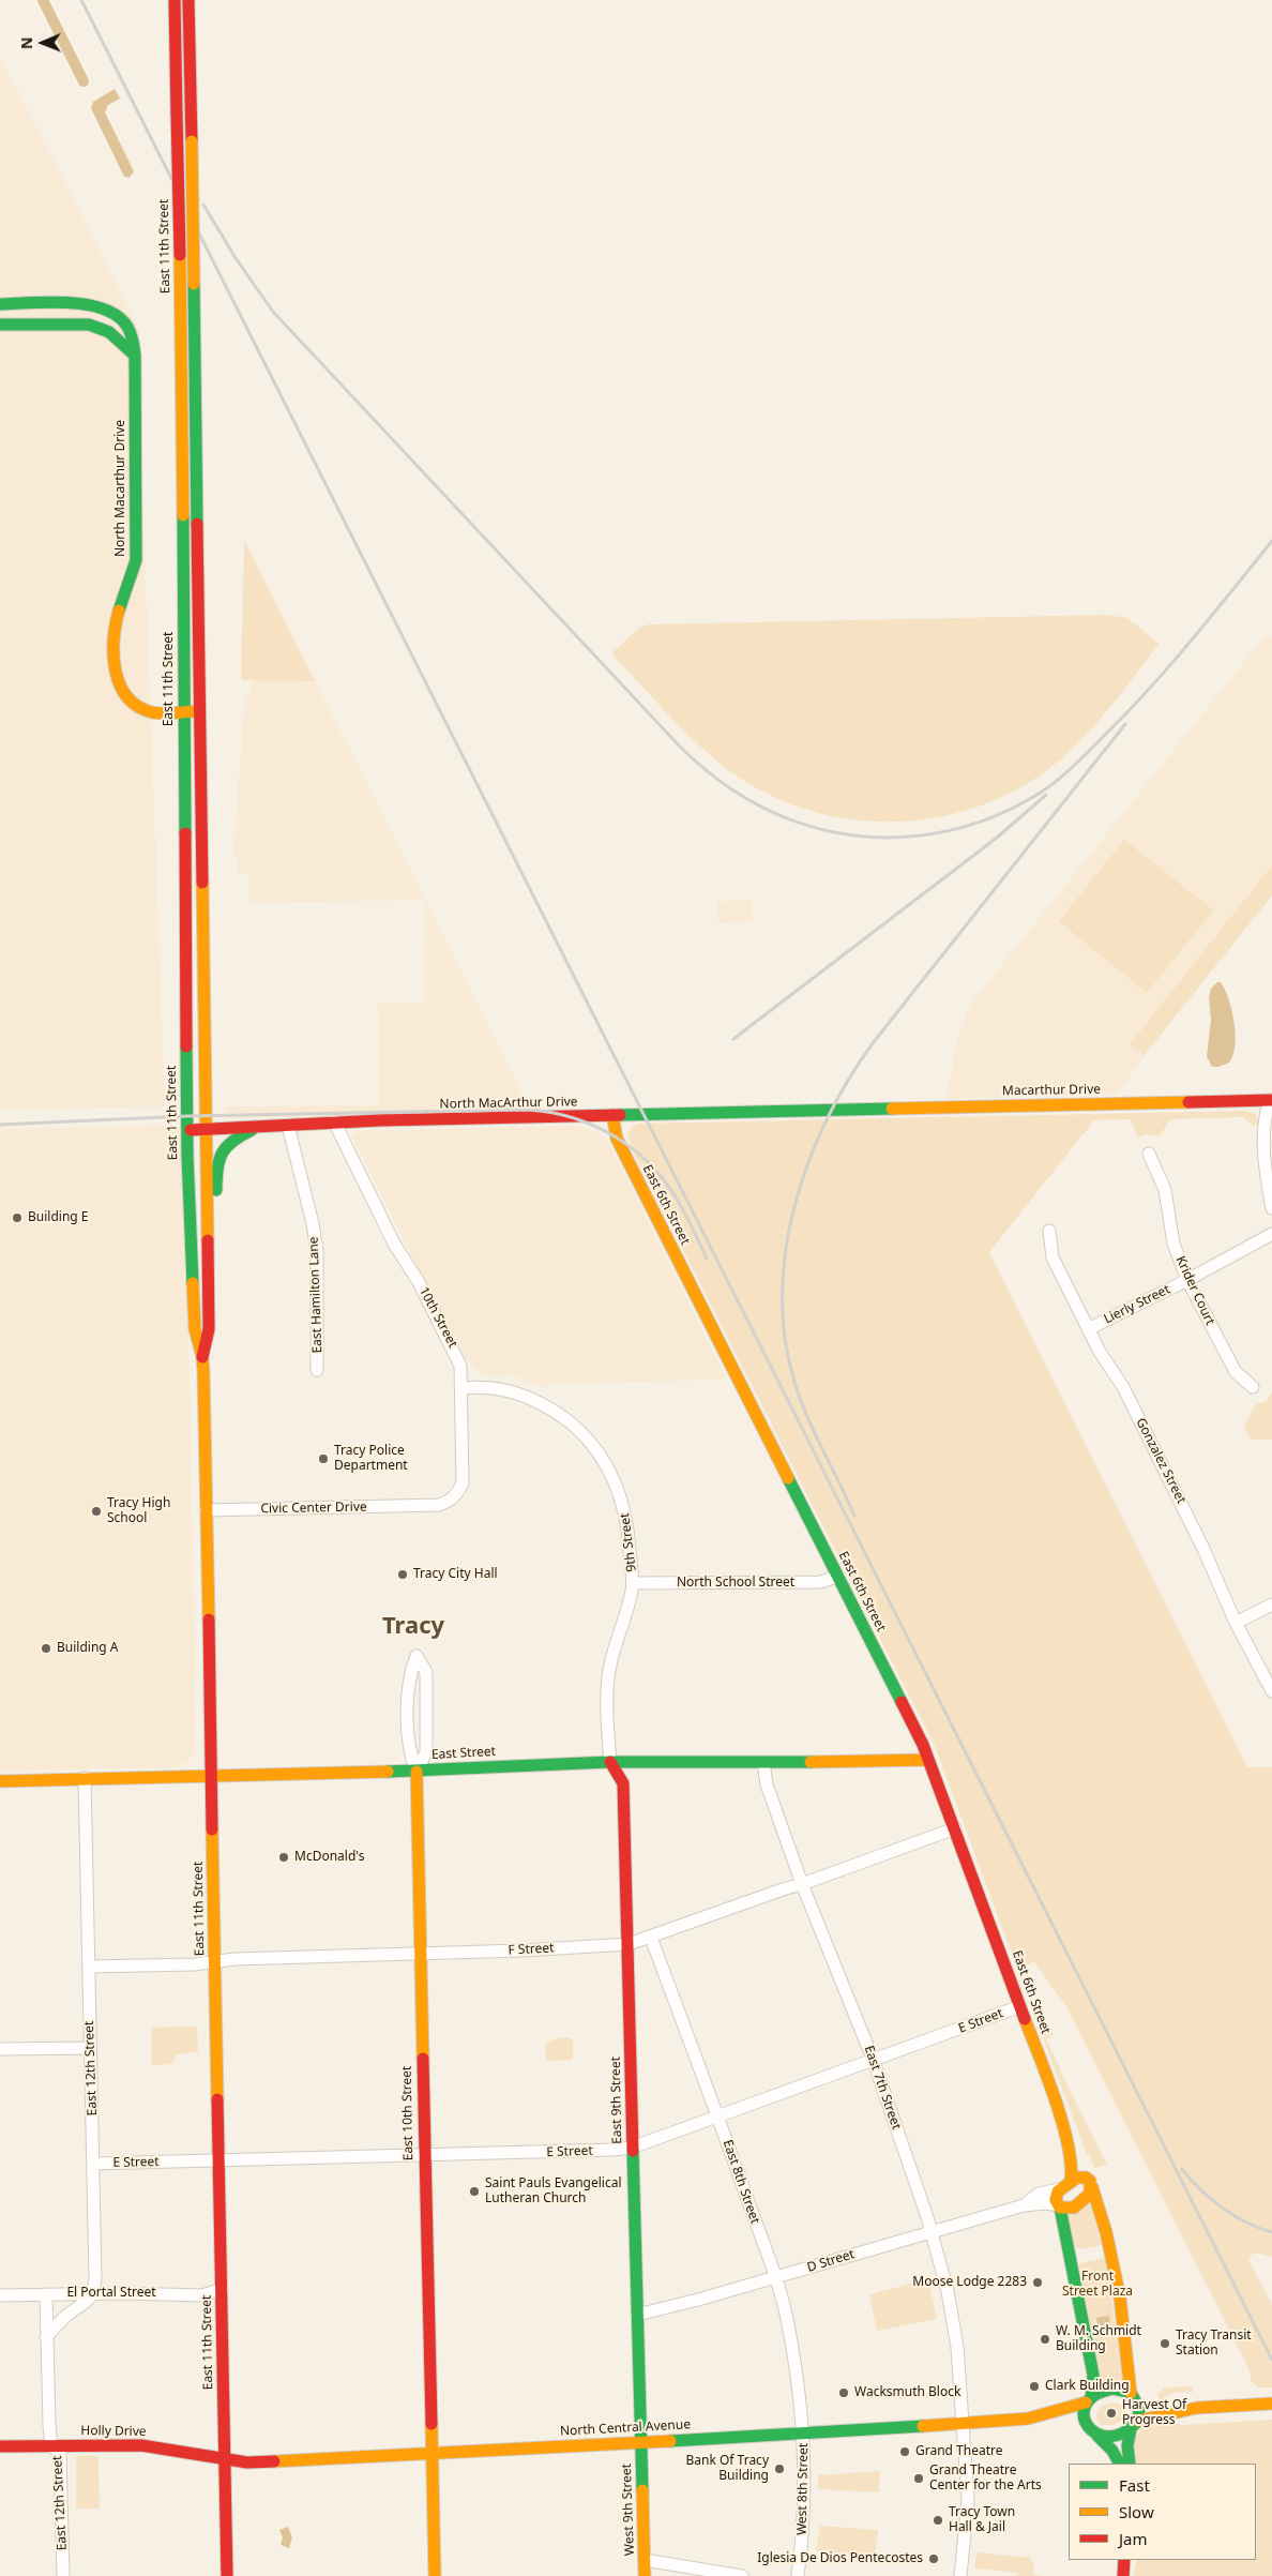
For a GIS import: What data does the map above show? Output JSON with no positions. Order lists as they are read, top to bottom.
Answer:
{
  "streets": {
    "main road": [
      "East 11th Street",
      "North Macarthur Drive",
      "Macarthur Drive",
      "North MacArthur Drive",
      "East 6th Street",
      "East Street",
      "East 9th Street",
      "East 10th Street",
      "North Central Avenue",
      "Holly Drive",
      "West 9th Street"
    ],
    "street": [
      "Krider Court",
      "East Hamilton Lane",
      "Lierly Street",
      "10th Street",
      "Gonzalez Street",
      "Civic Center Drive",
      "9th Street",
      "North School Street",
      "F Street",
      "E Street",
      "East 12th Street",
      "East 7th Street",
      "East 8th Street",
      "D Street",
      "El Portal Street",
      "West 8th Street"
    ]
  },
  "crossings": [
    ["East 11th Street", "North Macarthur Drive"],
    ["East 11th Street", "North MacArthur Drive"],
    ["East 11th Street", "Civic Center Drive"],
    ["East 11th Street", "East Street"],
    ["East 11th Street", "F Street"],
    ["East 11th Street", "E Street"],
    ["East 11th Street", "El Portal Street"],
    ["East 11th Street", "North Central Avenue"],
    ["East 11th Street", "Holly Drive"],
    ["Macarthur Drive", "North MacArthur Drive"],
    ["North MacArthur Drive", "East 6th Street"],
    ["North MacArthur Drive", "East Hamilton Lane"],
    ["North MacArthur Drive", "10th Street"],
    ["East 6th Street", "North School Street"],
    ["East 6th Street", "East Street"],
    ["East 6th Street", "F Street"],
    ["East 6th Street", "E Street"],
    ["East 6th Street", "D Street"],
    ["East 6th Street", "North Central Avenue"],
    ["Krider Court", "Lierly Street"],
    ["Lierly Street", "Gonzalez Street"],
    ["10th Street", "Civic Center Drive"],
    ["10th Street", "9th Street"],
    ["9th Street", "North School Street"],
    ["9th Street", "East Street"],
    ["9th Street", "East 9th Street"],
    ["East Street", "East 12th Street"],
    ["East Street", "East 7th Street"],
    ["East Street", "East 9th Street"],
    ["East Street", "East 10th Street"],
    ["F Street", "East 12th Street"],
    ["F Street", "East 7th Street"],
    ["F Street", "East 9th Street"],
    ["F Street", "East 10th Street"],
    ["F Street", "East 8th Street"],
    ["E Street", "East 12th Street"],
    ["E Street", "East 7th Street"],
    ["E Street", "East 9th Street"],
    ["E Street", "East 10th Street"],
    ["E Street", "East 8th Street"],
    ["East 12th Street", "El Portal Street"],
    ["East 12th Street", "Holly Drive"],
    ["East 7th Street", "D Street"],
    ["East 7th Street", "North Central Avenue"],
    ["East 9th Street", "D Street"],
    ["East 9th Street", "North Central Avenue"],
    ["East 9th Street", "West 9th Street"],
    ["East 10th Street", "North Central Avenue"],
    ["East 8th Street", "D Street"],
    ["East 8th Street", "North Central Avenue"],
    ["East 8th Street", "West 8th Street"],
    ["North Central Avenue", "Holly Drive"],
    ["North Central Avenue", "West 8th Street"],
    ["North Central Avenue", "West 9th Street"]
  ],
  "districts": ["Tracy"],
  "parks": ["Front Street Plaza"],
  "places": [
    "Building E",
    "Tracy Police Department",
    "Tracy High School",
    "Tracy City Hall",
    "Building A",
    "McDonald's",
    "Saint Pauls Evangelical Lutheran Church",
    "Moose Lodge 2283",
    "W. M. Schmidt Building",
    "Tracy Transit Station",
    "Clark Building",
    "Wacksmuth Block",
    "Harvest Of Progress",
    "Grand Theatre",
    "Bank Of Tracy Building",
    "Grand Theatre Center for the Arts",
    "Tracy Town Hall & Jail",
    "Iglesia De Dios Pentecostes"
  ],
  "legend": ["Fast", "Slow", "Jam"],
  "north": "left"
}
